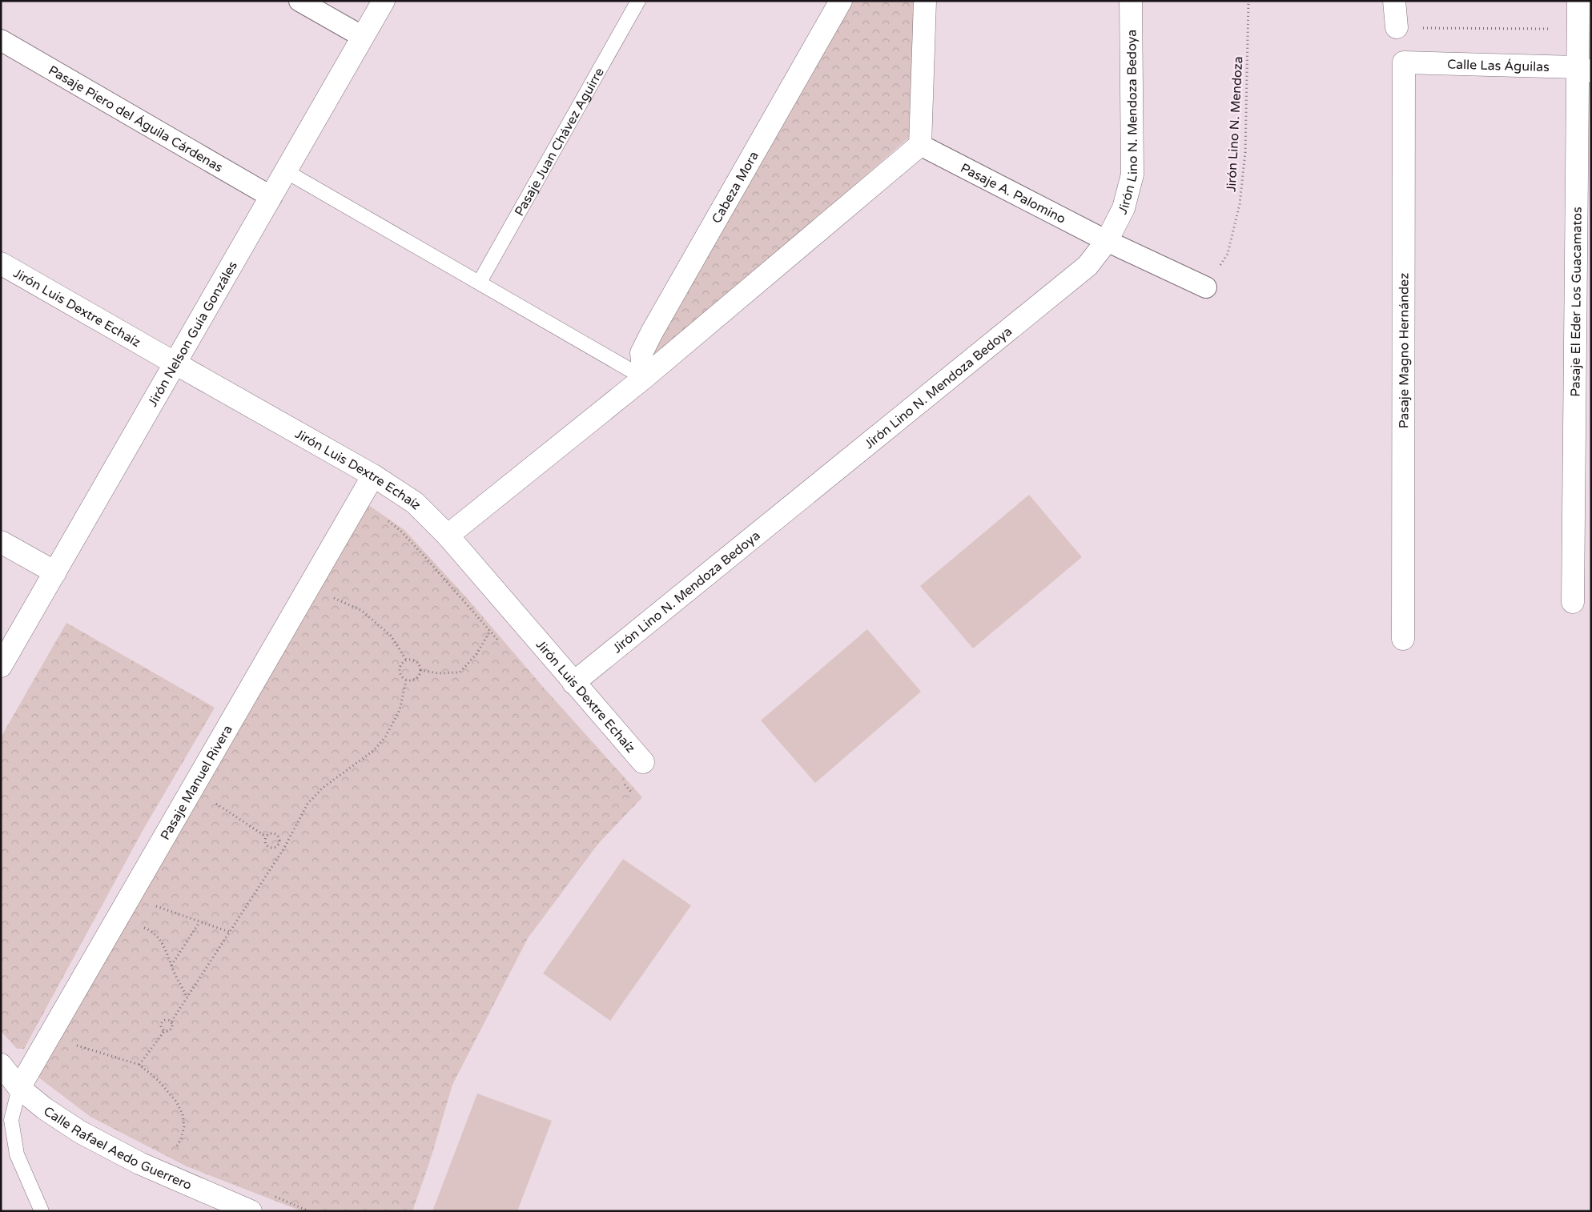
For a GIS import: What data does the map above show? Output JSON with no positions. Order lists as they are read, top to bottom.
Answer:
{
  "streets": {
    "street": [
      "Calle Las Águilas",
      "Pasaje Piero del Águila Cárdenas",
      "Jirón Lino N. Mendoza Bedoya",
      "Cabeza Mora",
      "Pasaje A. Palomino",
      "Pasaje El Eder Los Guacamatos",
      "Jirón Luis Dextre Echaíz",
      "Jirón Nelson Guía Gonzáles",
      "Pasaje Magno Hernández",
      "Pasaje Manuel Rivera",
      "Calle Rafael Aedo Guerrero"
    ],
    "lane": ["Pasaje Juan Chávez Aguirre"],
    "path": ["Jirón Lino N. Mendoza"]
  },
  "crossings": [
    ["Calle Las Águilas", "Pasaje El Eder Los Guacamatos"],
    ["Calle Las Águilas", "Pasaje Magno Hernández"],
    ["Pasaje Piero del Águila Cárdenas", "Jirón Nelson Guía Gonzáles"],
    ["Jirón Lino N. Mendoza Bedoya", "Pasaje A. Palomino"],
    ["Jirón Lino N. Mendoza Bedoya", "Jirón Luis Dextre Echaíz"],
    ["Jirón Lino N. Mendoza", "Pasaje A. Palomino"],
    ["Jirón Luis Dextre Echaíz", "Jirón Nelson Guía Gonzáles"],
    ["Jirón Luis Dextre Echaíz", "Pasaje Manuel Rivera"],
    ["Pasaje Manuel Rivera", "Calle Rafael Aedo Guerrero"]
  ]
}
